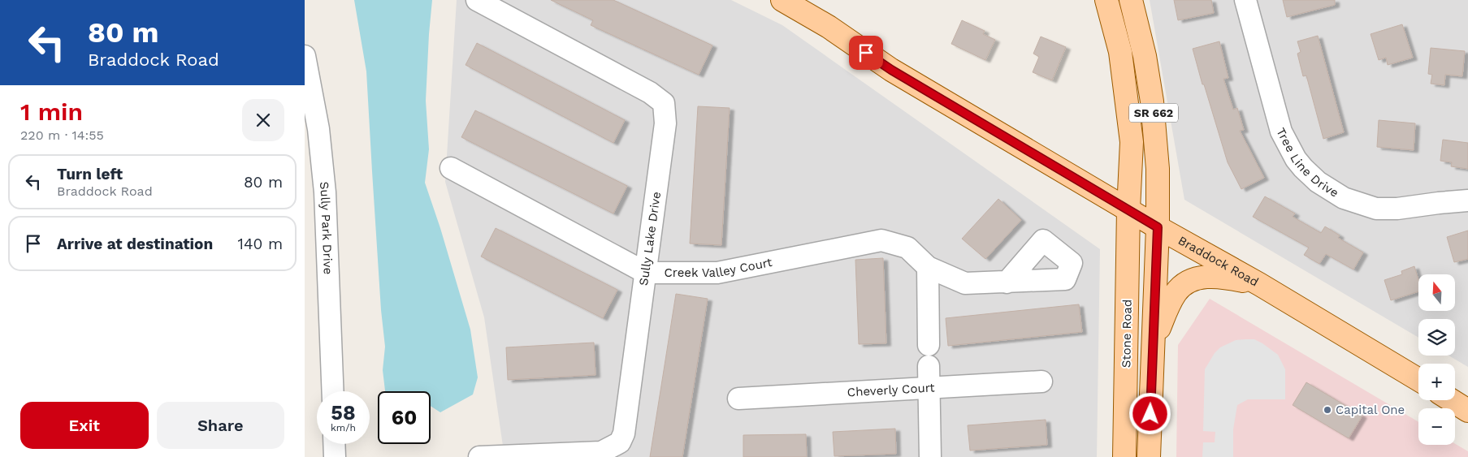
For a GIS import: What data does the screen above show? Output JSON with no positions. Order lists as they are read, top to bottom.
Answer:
{
  "streets": {
    "main road": ["SR 662", "Braddock Road", "Stone Road"],
    "street": [
      "Tree Line Drive",
      "Sully Park Drive",
      "Sully Lake Drive",
      "Creek Valley Court",
      "Cheverly Court"
    ]
  },
  "crossings": [
    ["SR 662", "Braddock Road"],
    ["SR 662", "Stone Road"],
    ["Sully Lake Drive", "Creek Valley Court"],
    ["Braddock Road", "Stone Road"]
  ],
  "places": ["Capital One"],
  "north": "top",
  "page": {
    "turn": ["80 m", "Braddock Road"],
    "heading": ["1 min", "220 m · 14:55"],
    "list": [
      {
        "name": "Turn left",
        "note": "Braddock Road",
        "value": "80 m"
      },
      {
        "name": "Arrive at destination",
        "value": "140 m"
      }
    ],
    "map_buttons": ["+", "−"],
    "speed": "58 km/h",
    "limit": "60",
    "buttons": ["Exit", "Share"]
  }
}
